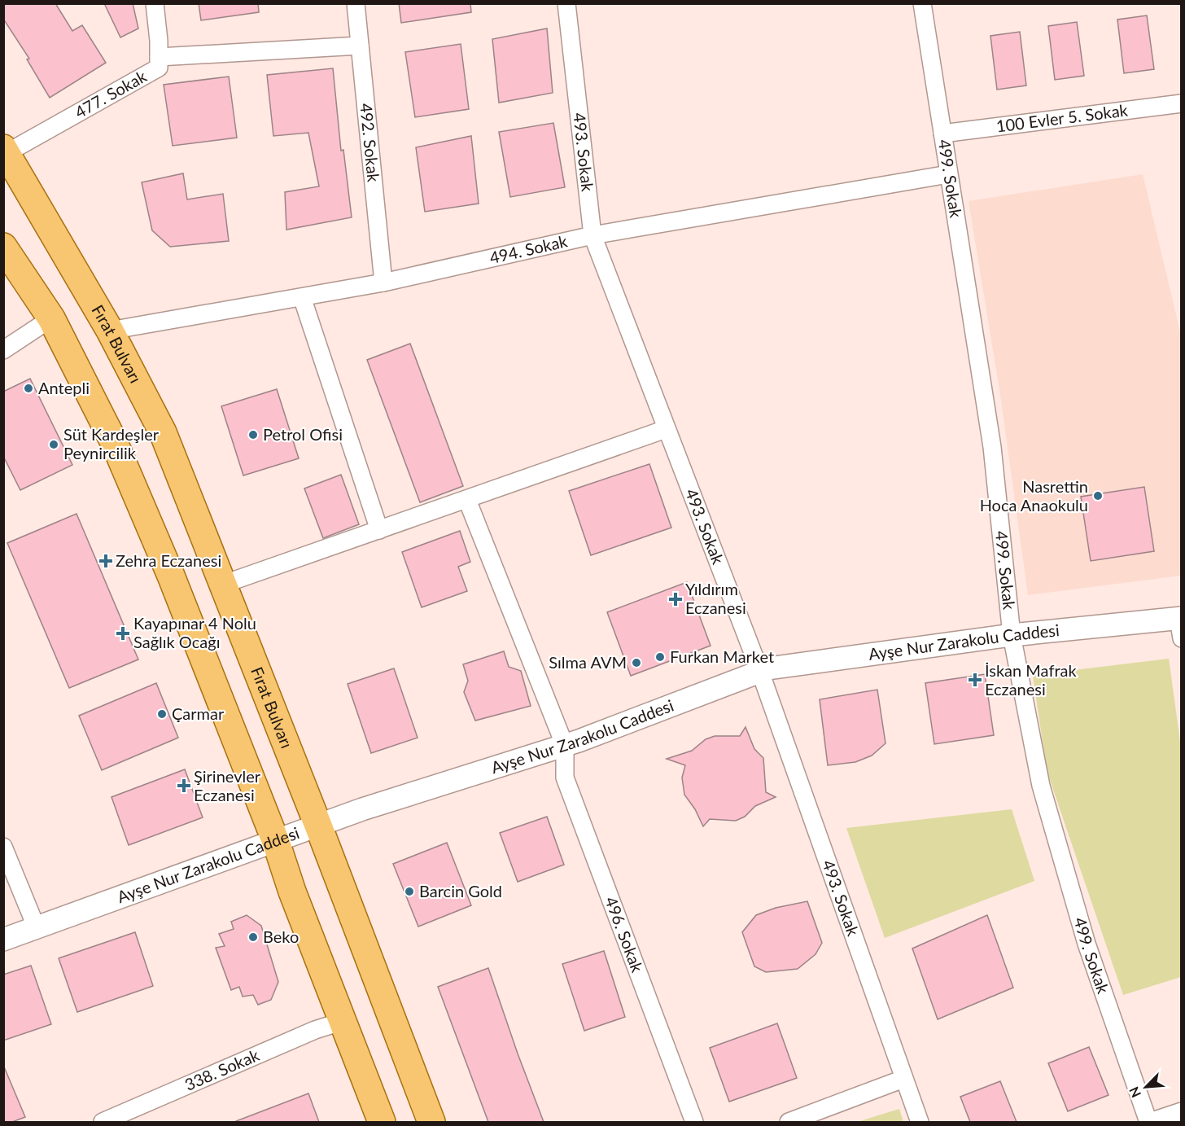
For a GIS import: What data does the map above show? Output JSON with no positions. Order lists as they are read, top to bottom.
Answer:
{
  "streets": {
    "main road": ["Fırat Bulvarı"],
    "street": [
      "477. Sokak",
      "100 Evler 5. Sokak",
      "492. Sokak",
      "493. Sokak",
      "499. Sokak",
      "494. Sokak",
      "Ayşe Nur Zarakolu Caddesi",
      "496. Sokak",
      "338. Sokak"
    ]
  },
  "crossings": [
    ["477. Sokak", "Fırat Bulvarı"],
    ["100 Evler 5. Sokak", "499. Sokak"],
    ["492. Sokak", "494. Sokak"],
    ["493. Sokak", "494. Sokak"],
    ["493. Sokak", "Ayşe Nur Zarakolu Caddesi"],
    ["499. Sokak", "494. Sokak"],
    ["499. Sokak", "Ayşe Nur Zarakolu Caddesi"],
    ["494. Sokak", "Fırat Bulvarı"],
    ["Fırat Bulvarı", "Ayşe Nur Zarakolu Caddesi"],
    ["Ayşe Nur Zarakolu Caddesi", "496. Sokak"]
  ],
  "places": {
    "other": [
      "Antepli",
      "Petrol Ofisi",
      "Süt Kardeşler Peynircilik",
      "Nasrettin Hoca Anaokulu",
      "Furkan Market",
      "Sılma AVM",
      "Çarmar",
      "Barcin Gold",
      "Beko"
    ],
    "health": [
      "Zehra Eczanesi",
      "Yıldırım Eczanesi",
      "Kayapınar 4 Nolu Sağlık Ocağı",
      "İskan Mafrak Eczanesi",
      "Şirinevler Eczanesi"
    ]
  },
  "north": "bottom left"
}
